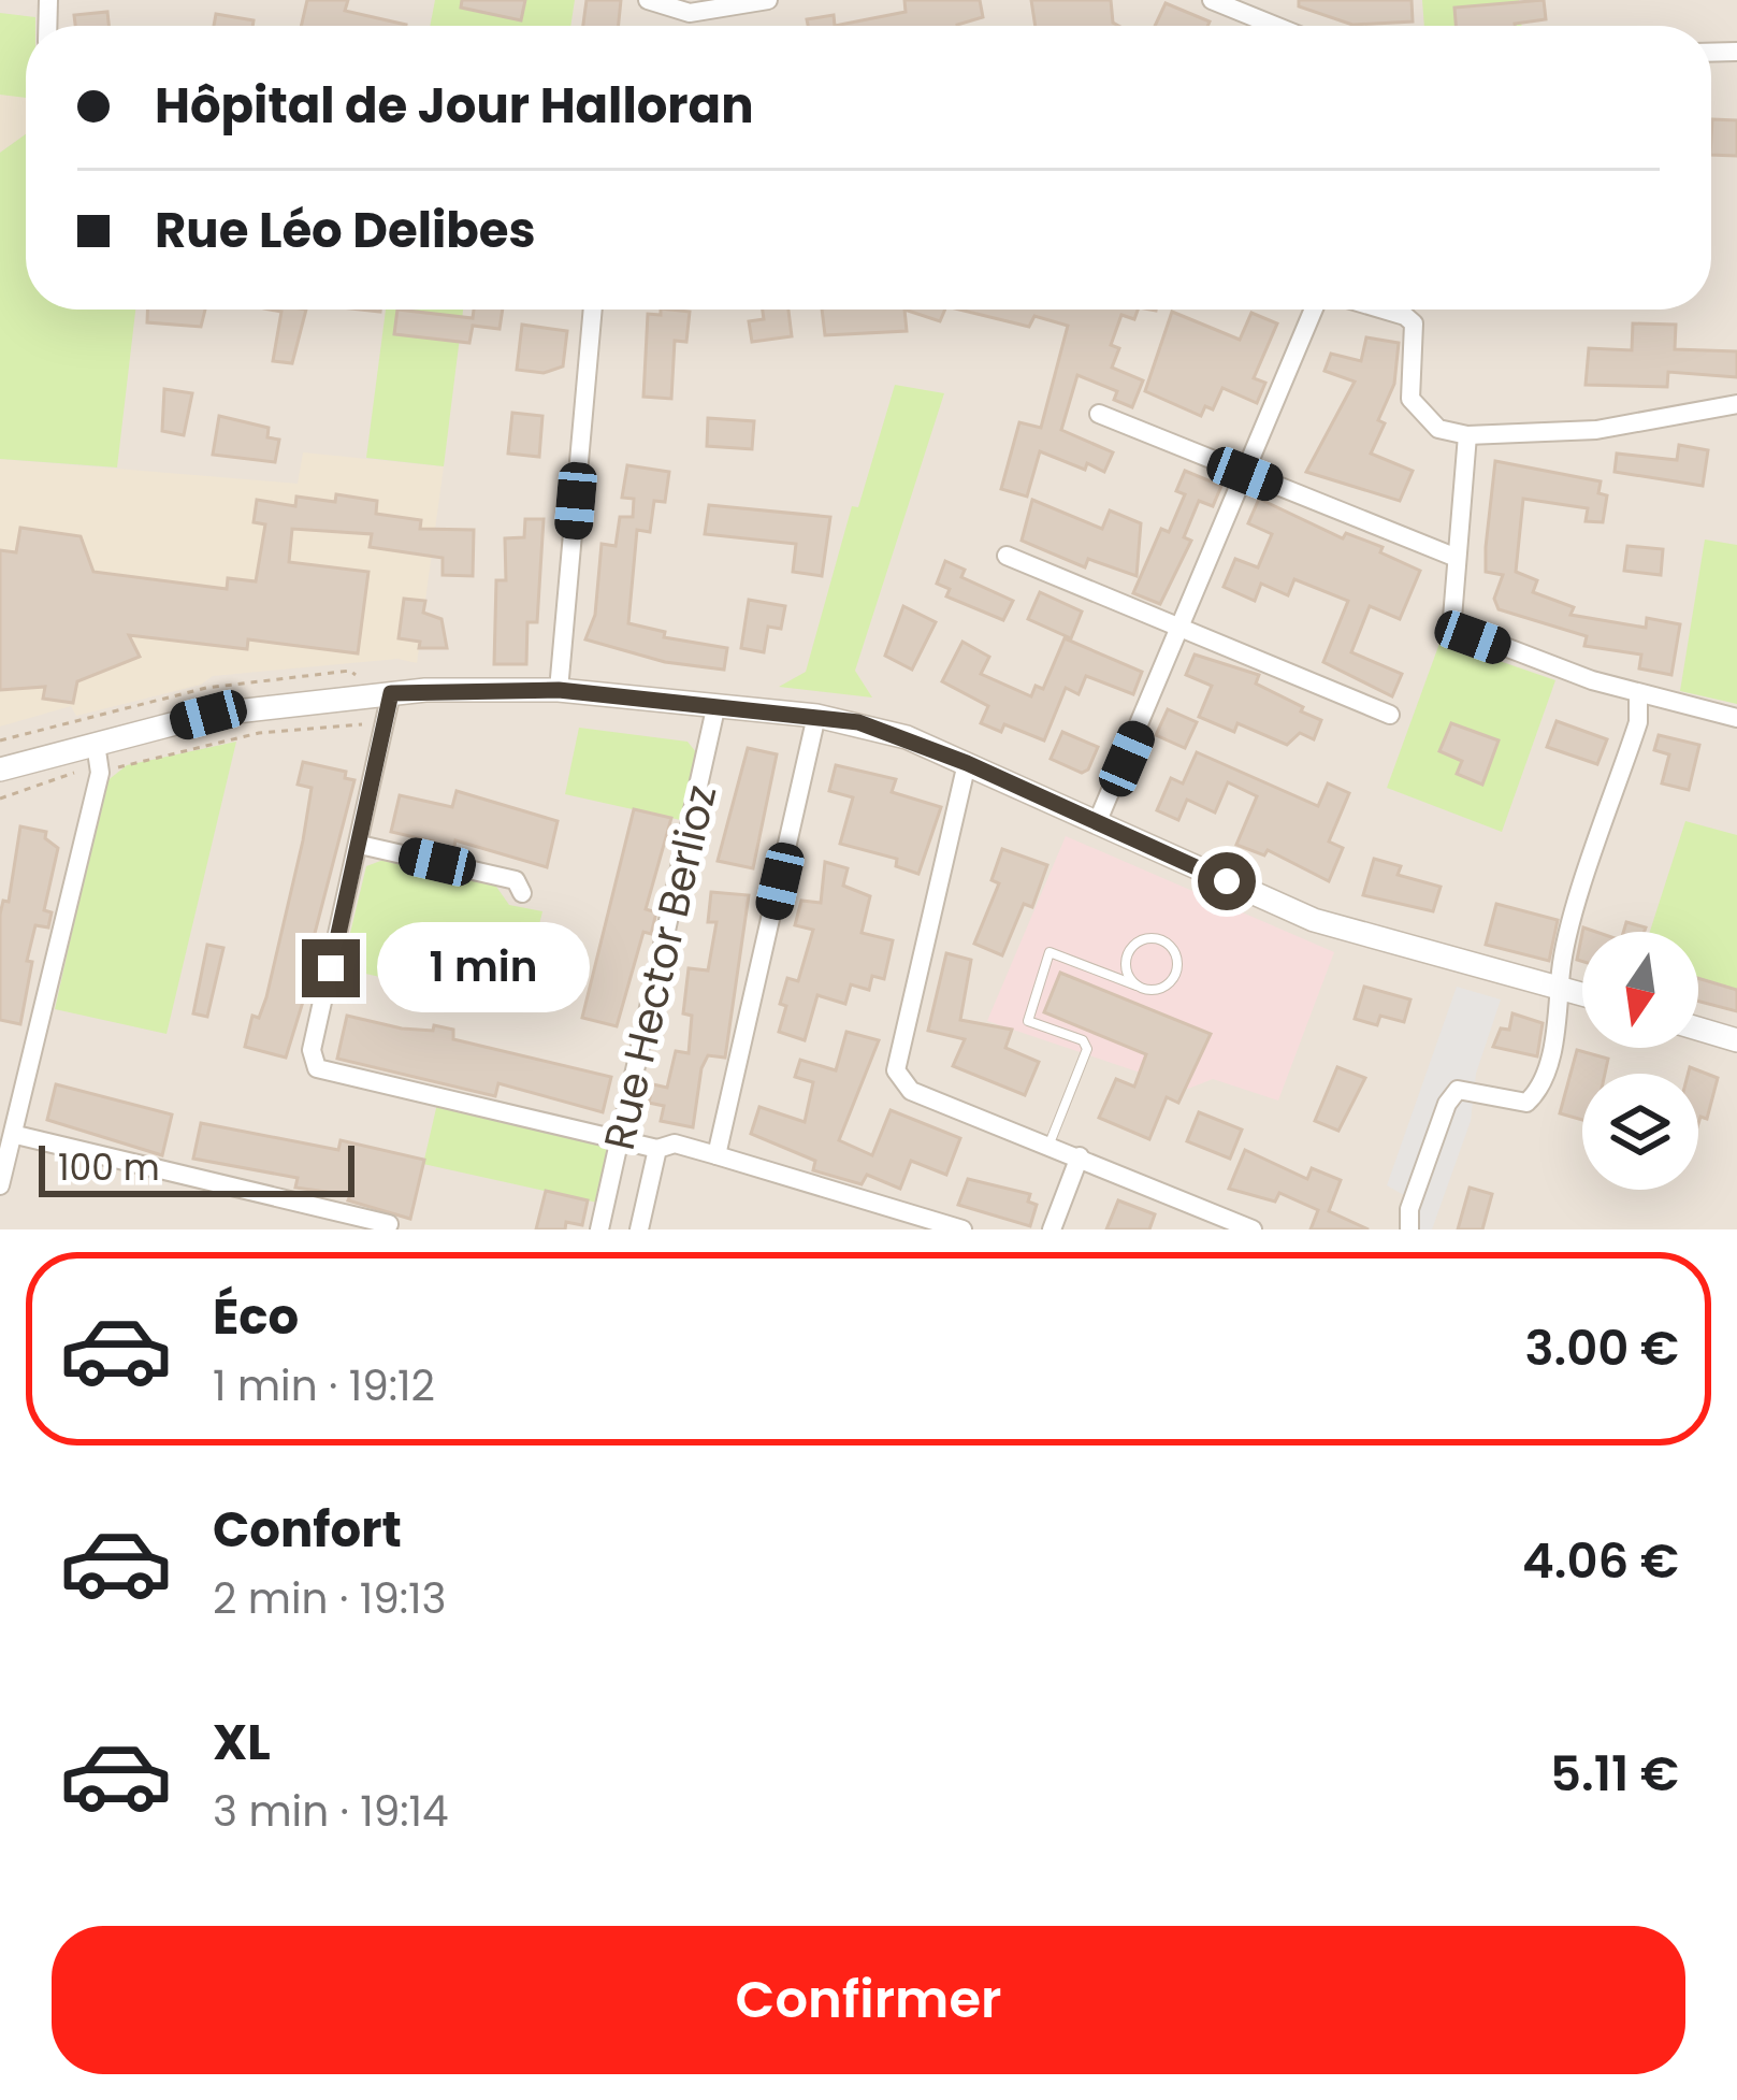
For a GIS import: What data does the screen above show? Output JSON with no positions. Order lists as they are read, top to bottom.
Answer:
{
  "streets": {
    "street": ["Rue Hector Berlioz"]
  },
  "scale_bar": "100 m",
  "north": "bottom",
  "page": {
    "banner": ["Hôpital de Jour Halloran", "Rue Léo Delibes"],
    "bubble": "1 min",
    "scale": "100 m",
    "list": [
      {
        "name": "Éco",
        "note": "1 min · 19:12",
        "value": "3.00 €"
      },
      {
        "name": "Confort",
        "note": "2 min · 19:13",
        "value": "4.06 €"
      },
      {
        "name": "XL",
        "note": "3 min · 19:14",
        "value": "5.11 €"
      }
    ],
    "buttons": "Confirmer"
  }
}
